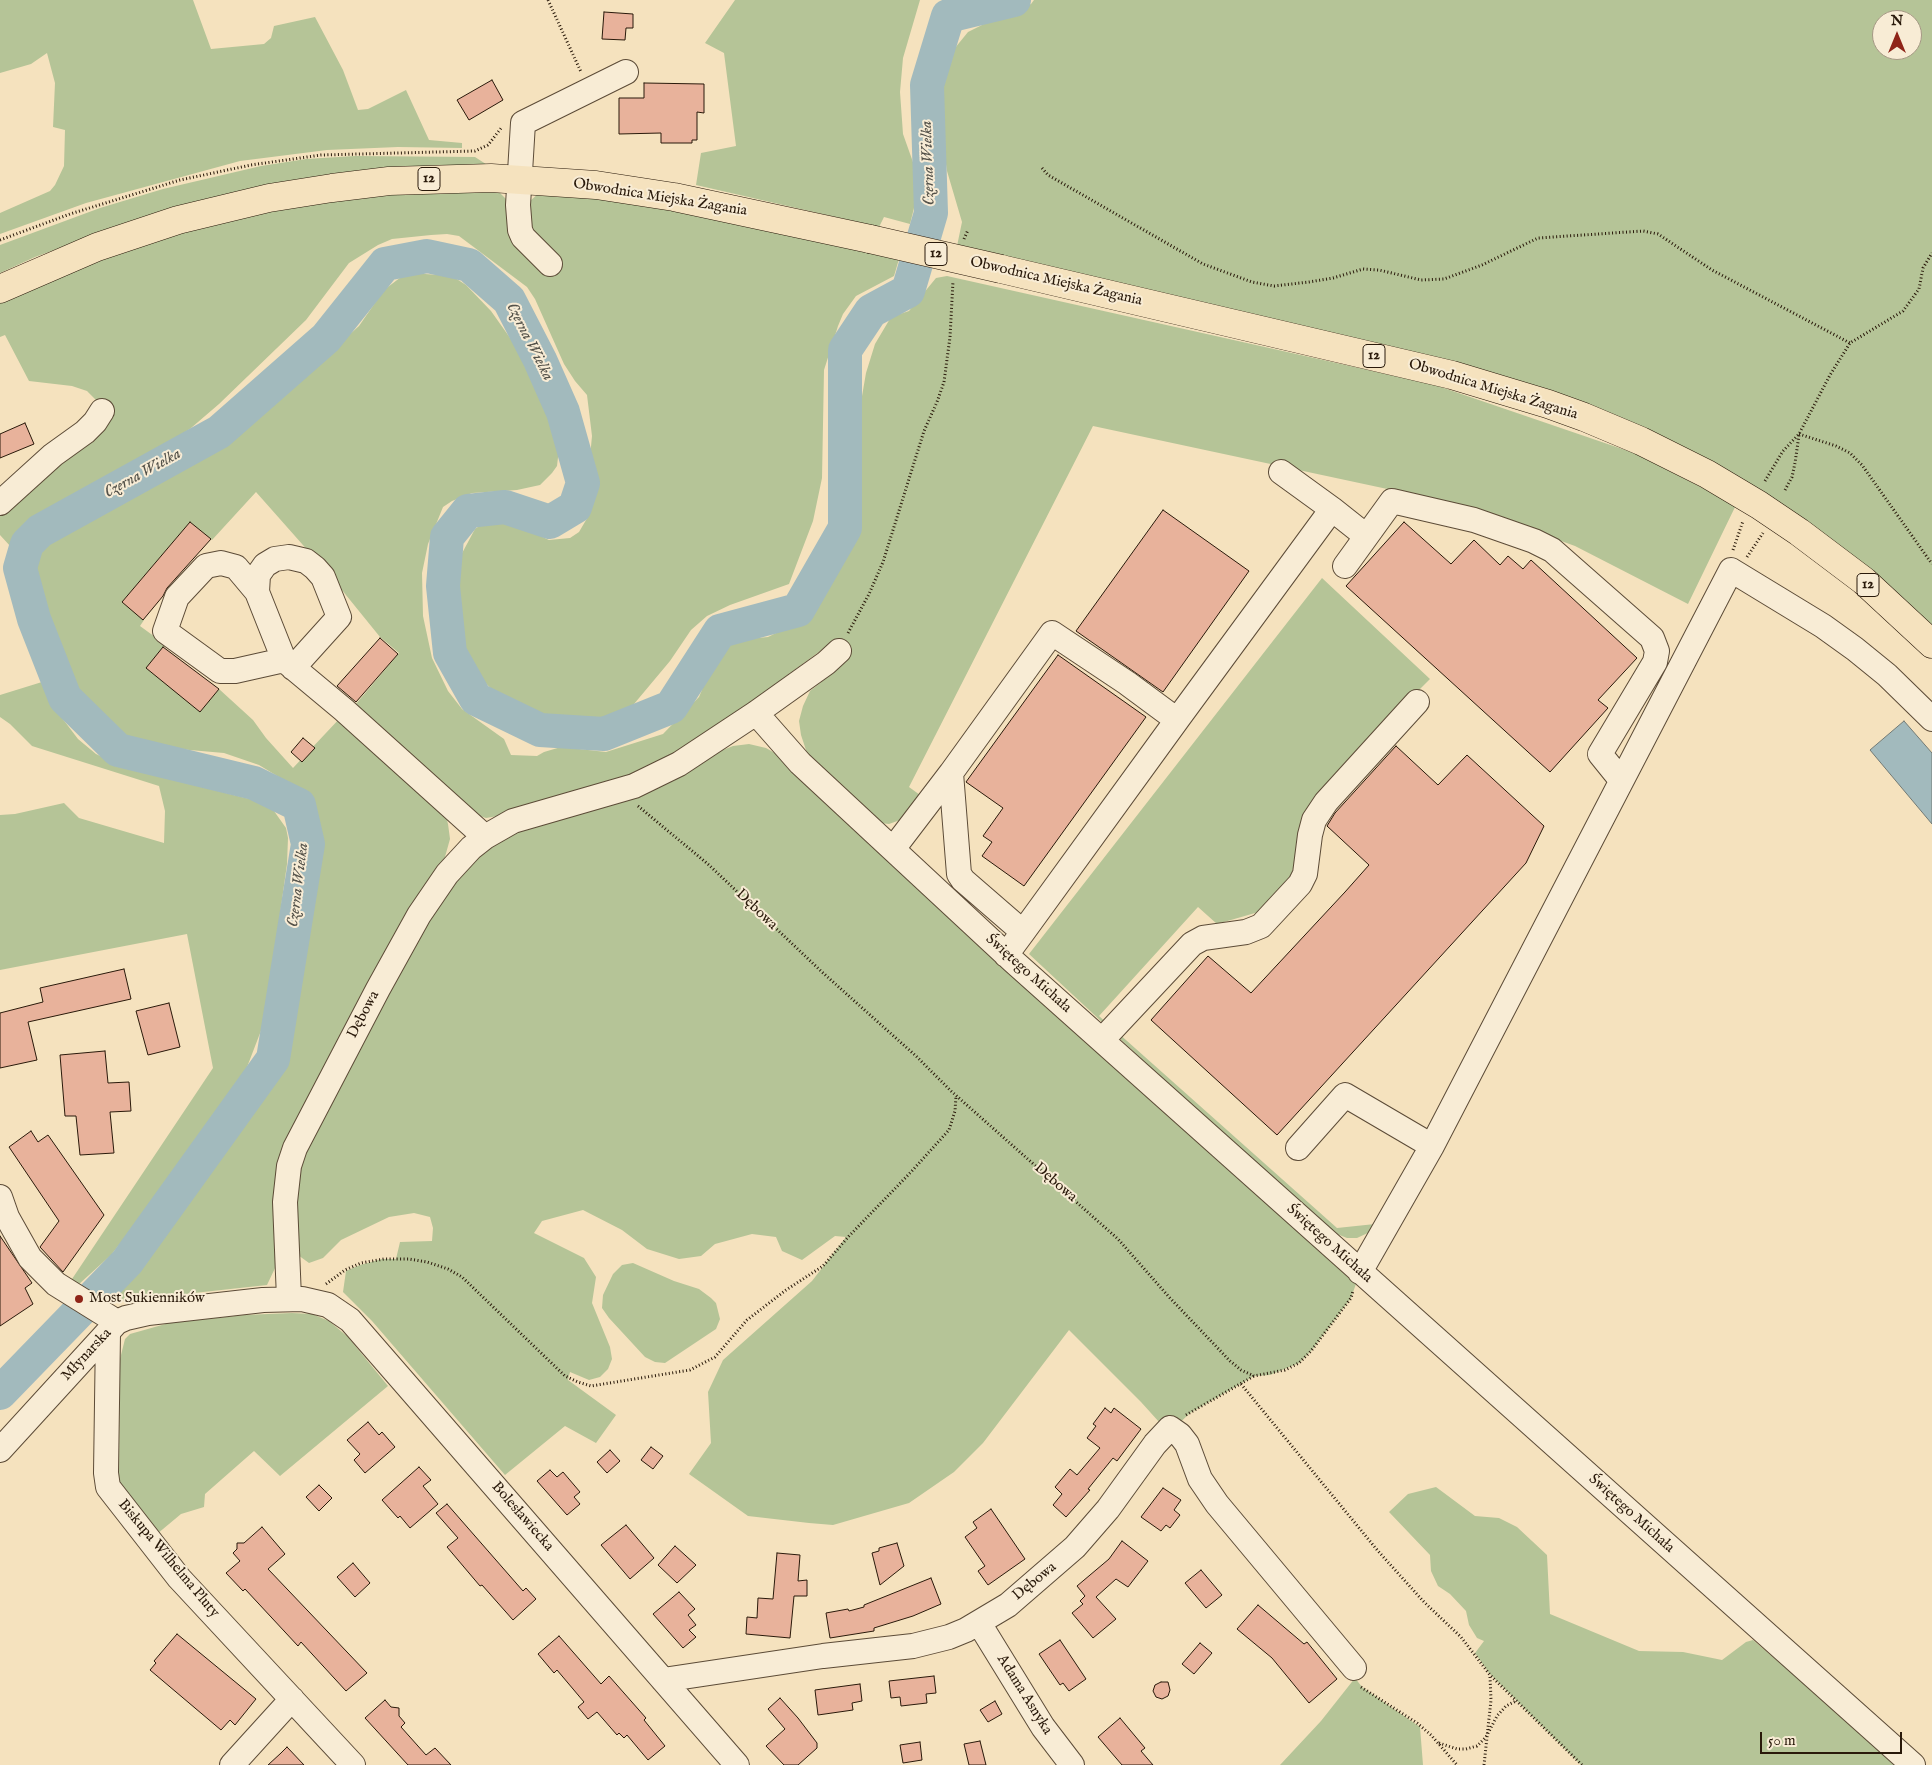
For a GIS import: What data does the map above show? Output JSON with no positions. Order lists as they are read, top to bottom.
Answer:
{
  "streets": {
    "main road": ["12", "Obwodnica Miejska Żagania"],
    "street": [
      "Dębowa",
      "Świętego Michała",
      "Młynarska",
      "Bolesławiecka",
      "Biskupa Wilhelma Pluty",
      "Adama Asnyka"
    ]
  },
  "crossings": [
    ["Dębowa", "Młynarska"],
    ["Dębowa", "Bolesławiecka"],
    ["Dębowa", "Adama Asnyka"],
    ["Młynarska", "Bolesławiecka"],
    ["Młynarska", "Biskupa Wilhelma Pluty"]
  ],
  "water": ["Czerna Wielka"],
  "places": ["Most Sukienników"],
  "scale_bar": "50 m",
  "north": "top"
}
